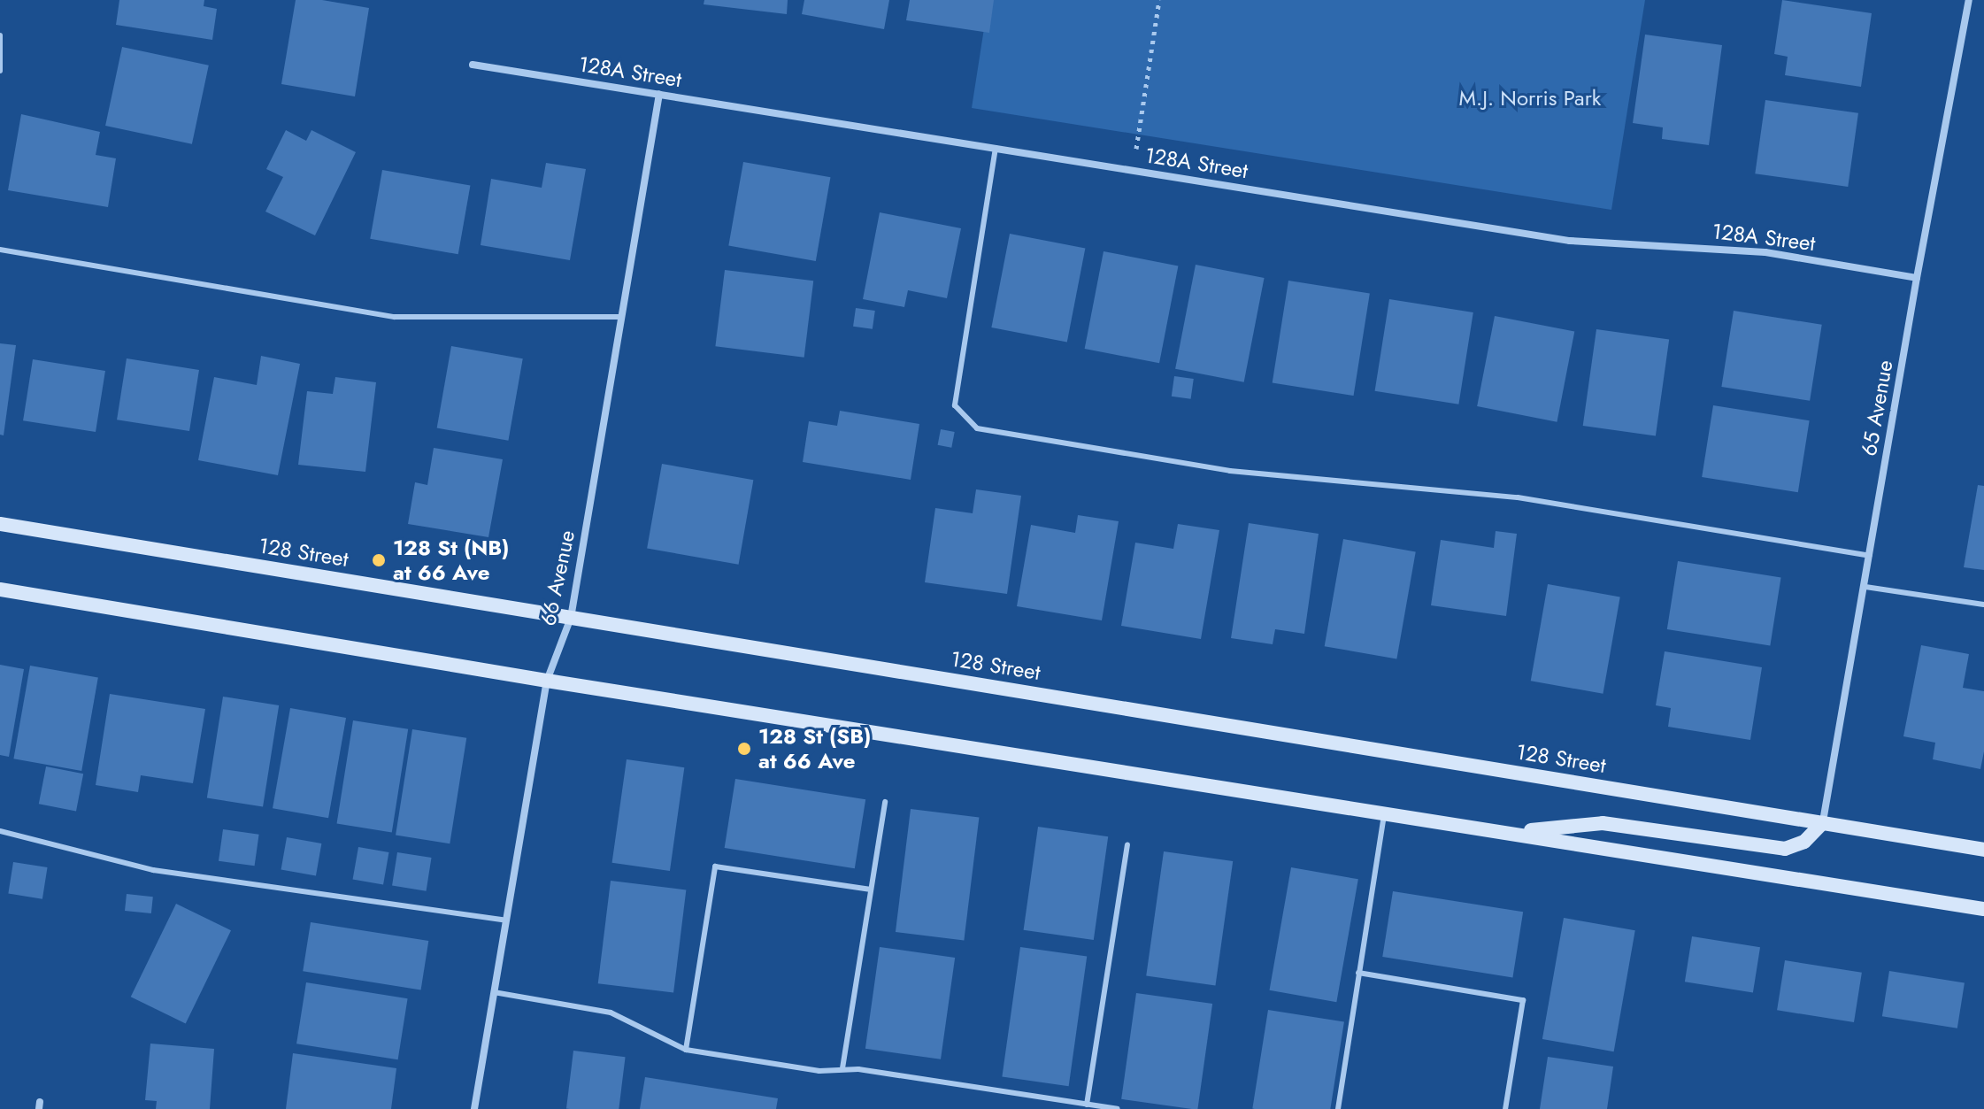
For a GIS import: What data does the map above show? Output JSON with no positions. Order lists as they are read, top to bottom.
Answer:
{
  "streets": {
    "main road": ["128 Street"],
    "street": ["128A Street", "65 Avenue", "66 Avenue"]
  },
  "crossings": [
    ["128A Street", "65 Avenue"],
    ["128A Street", "66 Avenue"],
    ["65 Avenue", "128 Street"],
    ["128 Street", "66 Avenue"]
  ],
  "parks": ["M.J. Norris Park"],
  "places": ["128 St (NB) at 66 Ave", "128 St (SB) at 66 Ave"]
}
